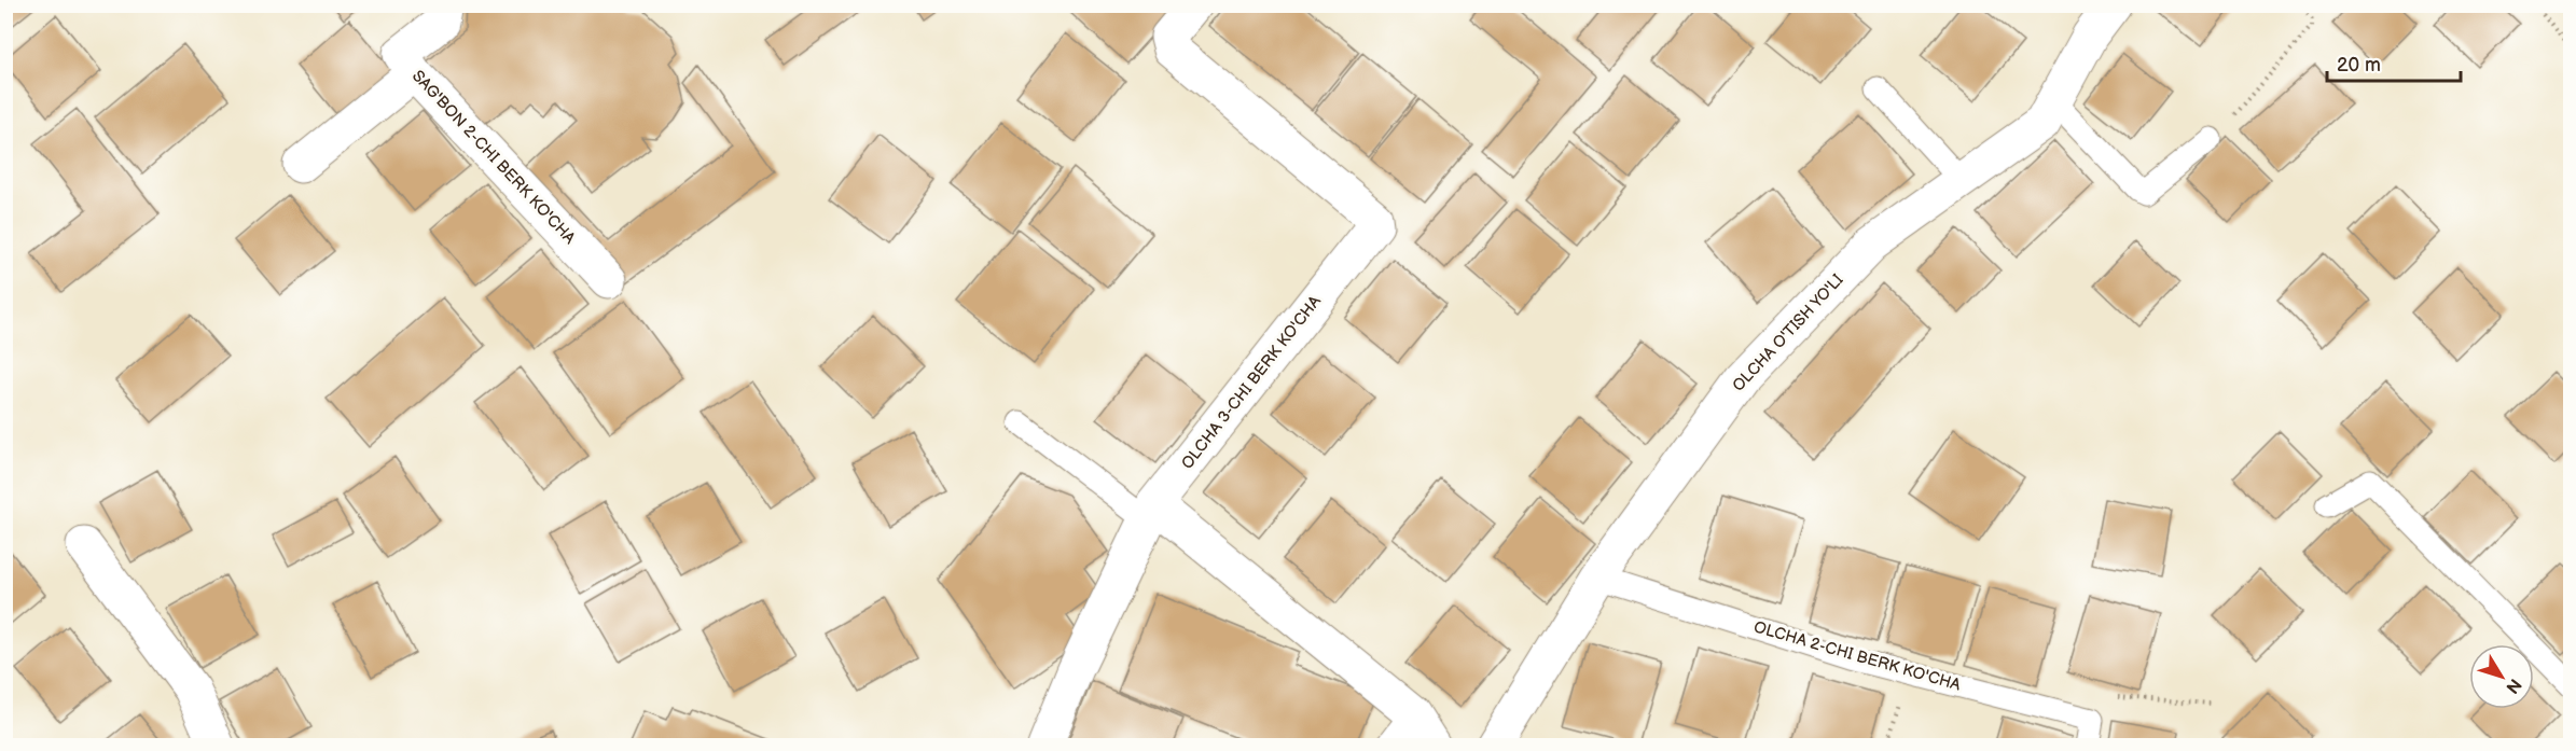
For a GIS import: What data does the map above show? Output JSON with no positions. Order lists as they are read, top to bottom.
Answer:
{
  "streets": {
    "street": ["SAG'BON 2-CHI BERK KO'CHA", "OLCHA O'TISH YO'LI", "OLCHA 3-CHI BERK KO'CHA"],
    "lane": ["OLCHA 2-CHI BERK KO'CHA"]
  },
  "crossings": [
    ["OLCHA O'TISH YO'LI", "OLCHA 2-CHI BERK KO'CHA"]
  ],
  "scale_bar": "20 m",
  "north": "bottom right"
}
